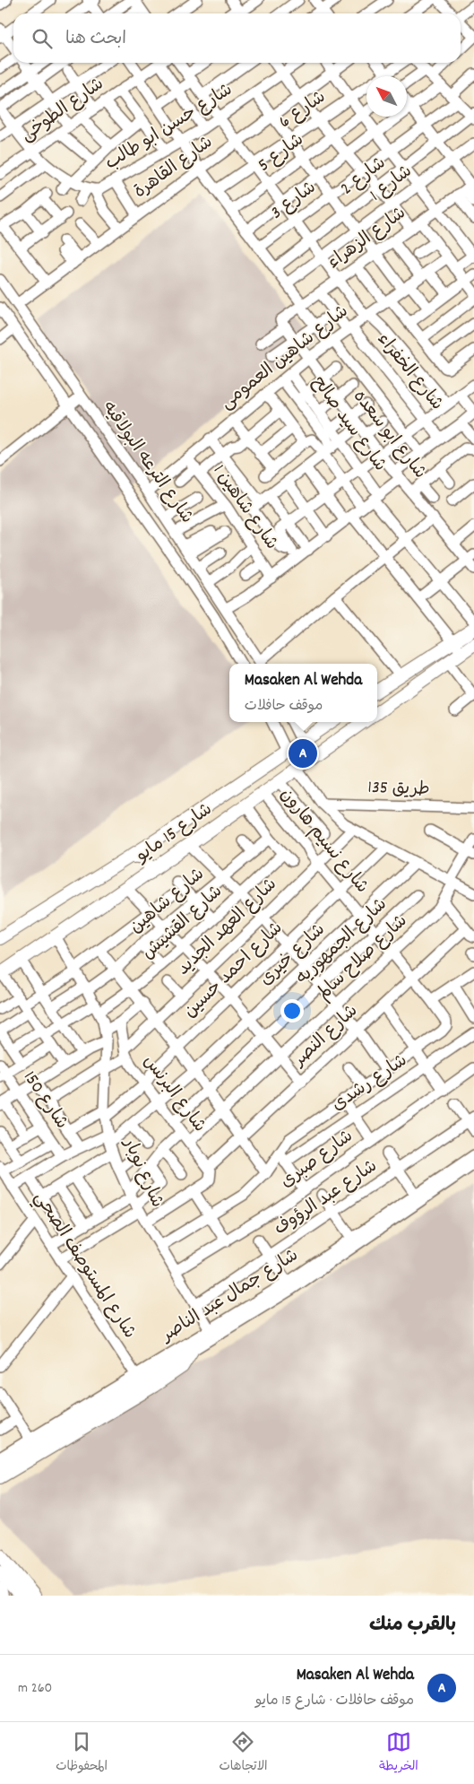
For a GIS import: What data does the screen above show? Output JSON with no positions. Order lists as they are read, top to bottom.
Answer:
{
  "streets": {
    "main road": ["شارع 15 مايو"],
    "street": [
      "شارع الطوخى",
      "شارع 6",
      "شارع حسن ابو طالب",
      "شارع 5",
      "شارع القاهرة",
      "شارع 2",
      "شارع 1",
      "شارع 3",
      "شارع الزهراء",
      "شارع شاهين العمومى",
      "شارع الخفراء",
      "شارع سيد صالح",
      "شارع ابو سعده",
      "شارع الترعه البولاقيه",
      "شارع شاهين 1",
      "طريق 135",
      "شارع نسيم هارون",
      "شارع شاهين",
      "شارع القشيش",
      "شارع العهد الجديد",
      "شارع الجمهوريه",
      "شارع خيرى",
      "شارع صلاح سالم",
      "شارع احمد حسين",
      "شارع النصر",
      "شارع رشدى",
      "شارع البرنس",
      "شارع 150",
      "شارع صبرى",
      "شارع نوبار",
      "شارع عبد الرؤوف",
      "شارع المستوصف الصحي",
      "شارع جمال عبد الناصر"
    ]
  },
  "crossings": [
    ["شارع القاهرة", "شارع الترعه البولاقيه"],
    ["شارع الزهراء", "شارع الخفراء"],
    ["شارع الزهراء", "شارع ابو سعده"],
    ["شارع شاهين العمومى", "شارع الخفراء"],
    ["شارع شاهين العمومى", "شارع سيد صالح"],
    ["شارع شاهين العمومى", "شارع ابو سعده"],
    ["شارع شاهين العمومى", "شارع الترعه البولاقيه"],
    ["شارع شاهين العمومى", "شارع شاهين 1"],
    ["شارع 15 مايو", "شارع نسيم هارون"],
    ["شارع 15 مايو", "شارع نوبار"],
    ["شارع نسيم هارون", "شارع العهد الجديد"],
    ["شارع نسيم هارون", "شارع الجمهوريه"],
    ["شارع نسيم هارون", "شارع خيرى"],
    ["شارع نسيم هارون", "شارع صلاح سالم"],
    ["شارع نسيم هارون", "شارع احمد حسين"],
    ["شارع نسيم هارون", "شارع النصر"],
    ["شارع شاهين", "شارع نوبار"],
    ["شارع القشيش", "شارع نوبار"],
    ["شارع العهد الجديد", "شارع البرنس"],
    ["شارع العهد الجديد", "شارع نوبار"],
    ["شارع الجمهوريه", "شارع البرنس"],
    ["شارع خيرى", "شارع البرنس"],
    ["شارع خيرى", "شارع نوبار"],
    ["شارع صلاح سالم", "شارع البرنس"],
    ["شارع احمد حسين", "شارع البرنس"],
    ["شارع احمد حسين", "شارع نوبار"],
    ["شارع النصر", "شارع البرنس"],
    ["شارع صبرى", "شارع نوبار"],
    ["شارع نوبار", "شارع عبد الرؤوف"],
    ["شارع نوبار", "شارع جمال عبد الناصر"],
    ["شارع المستوصف الصحي", "شارع جمال عبد الناصر"]
  ],
  "north": "top left",
  "page": {
    "search": "ابحث هنا",
    "popup": ["Masaken Al Wehda", "موقف حافلات"],
    "pins": "A",
    "heading": "بالقرب منك",
    "list": [
      {
        "mark": "A",
        "name": "Masaken Al Wehda",
        "note": "موقف حافلات · شارع 15 مايو",
        "value": "260 m"
      }
    ],
    "nav": ["الخريطة", "الاتجاهات", "المحفوظات"]
  }
}
